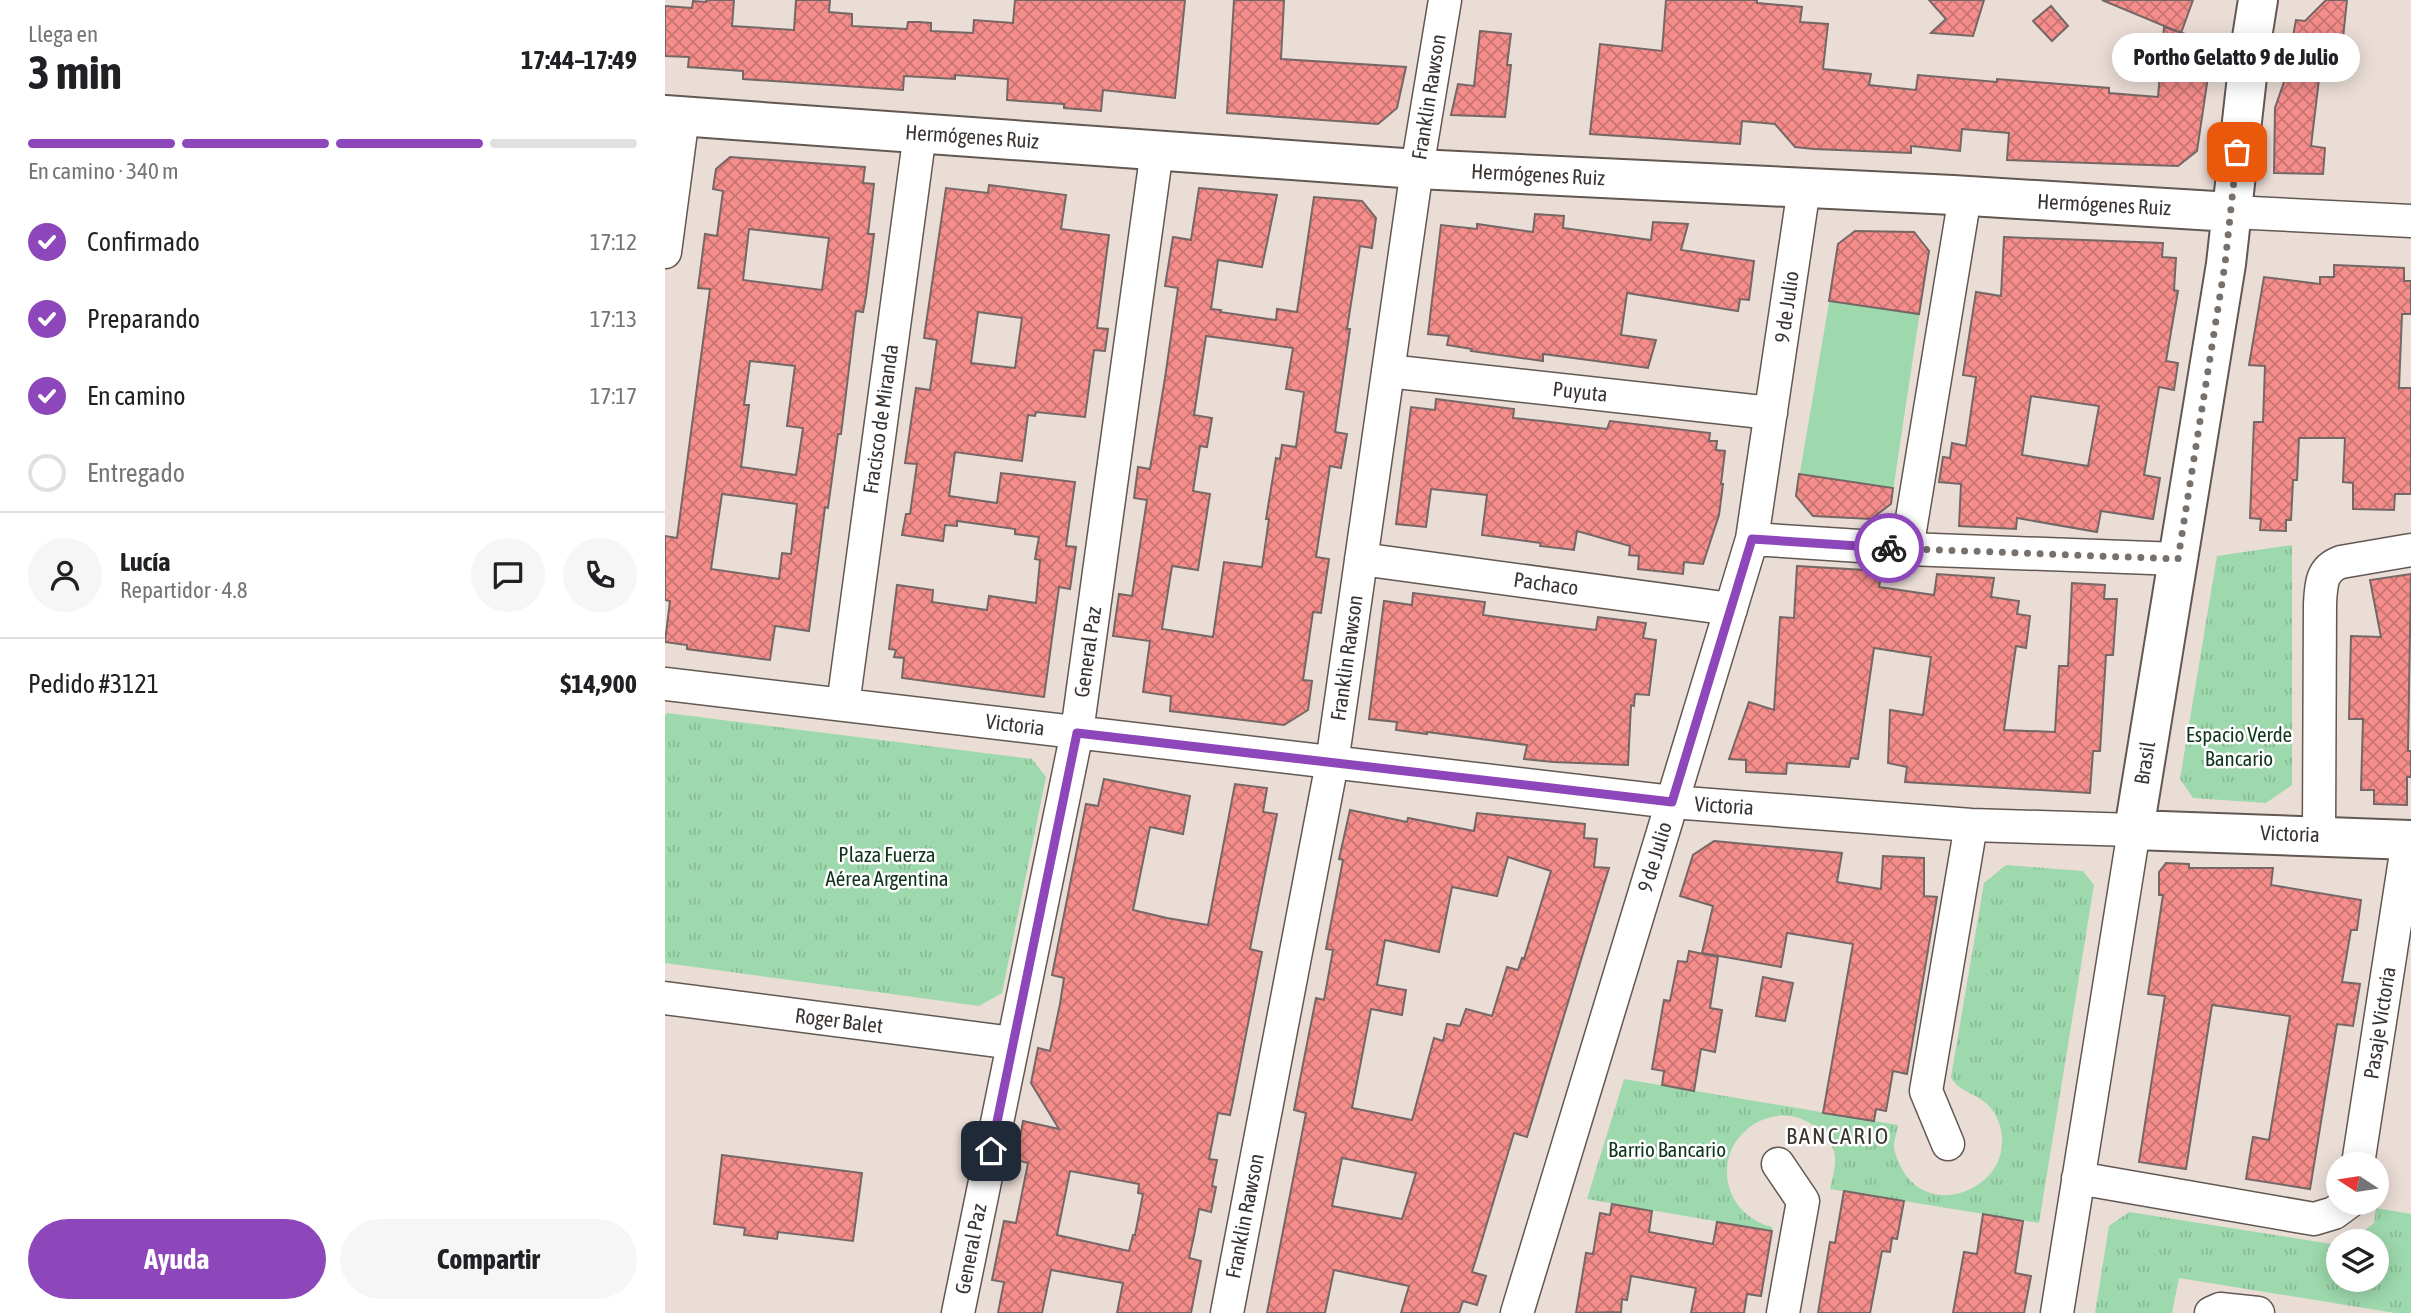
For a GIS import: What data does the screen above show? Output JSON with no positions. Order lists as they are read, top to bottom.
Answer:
{
  "streets": {
    "street": [
      "Franklin Rawson",
      "Hermógenes Ruiz",
      "9 de Julio",
      "Puyuta",
      "Fracisco de Miranda",
      "Pachaco",
      "General Paz",
      "Victoria",
      "Brasil",
      "Roger Balet",
      "Pasaje Victoria"
    ]
  },
  "crossings": [
    ["Franklin Rawson", "Hermógenes Ruiz"],
    ["Franklin Rawson", "Puyuta"],
    ["Franklin Rawson", "Pachaco"],
    ["Franklin Rawson", "Victoria"],
    ["Hermógenes Ruiz", "9 de Julio"],
    ["Hermógenes Ruiz", "Fracisco de Miranda"],
    ["Hermógenes Ruiz", "General Paz"],
    ["Hermógenes Ruiz", "Brasil"],
    ["9 de Julio", "Puyuta"],
    ["9 de Julio", "Pachaco"],
    ["9 de Julio", "Victoria"],
    ["Fracisco de Miranda", "Victoria"],
    ["General Paz", "Victoria"],
    ["General Paz", "Roger Balet"],
    ["Victoria", "Brasil"],
    ["Victoria", "Pasaje Victoria"]
  ],
  "districts": ["BANCARIO"],
  "parks": ["Espacio Verde Bancario", "Plaza Fuerza Aérea Argentina", "Barrio Bancario"],
  "places": ["Portho Gelatto 9 de Julio"],
  "north": "left",
  "page": {
    "heading": ["3 min", "Llega en", "17:44–17:49"],
    "panel": [
      "Lucía",
      "Repartidor · 4.8",
      "Pedido #3121",
      "$14,900"
    ],
    "bubble": "Portho Gelatto 9 de Julio",
    "bar": "En camino · 340 m",
    "list": [
      ["Confirmado", "17:12"],
      ["Preparando", "17:13"],
      ["En camino", "17:17"],
      "Entregado"
    ],
    "buttons": ["Ayuda", "Compartir"]
  }
}
